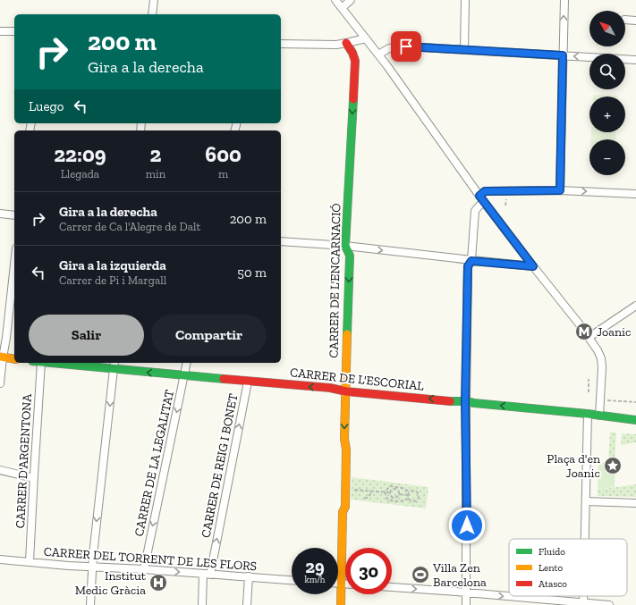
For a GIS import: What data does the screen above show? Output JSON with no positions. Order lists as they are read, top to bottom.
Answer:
{
  "streets": {
    "street": [
      "CARRER DE L'ENCARNACIÓ",
      "CARRER DE L'ESCORIAL",
      "CARRER D'ARGENTONA",
      "CARRER DE LA LEGALITAT",
      "CARRER DE REIG I BONET",
      "CARRER DEL TORRENT DE LES FLORS"
    ]
  },
  "crossings": [
    ["CARRER DE L'ENCARNACIÓ", "CARRER DE L'ESCORIAL"],
    ["CARRER DE L'ESCORIAL", "CARRER DE LA LEGALITAT"],
    ["CARRER DE L'ESCORIAL", "CARRER DE REIG I BONET"],
    ["CARRER D'ARGENTONA", "CARRER DEL TORRENT DE LES FLORS"],
    ["CARRER DE LA LEGALITAT", "CARRER DEL TORRENT DE LES FLORS"],
    ["CARRER DE REIG I BONET", "CARRER DEL TORRENT DE LES FLORS"]
  ],
  "one_way": ["CARRER DE L'ENCARNACIÓ", "CARRER DE L'ESCORIAL", "CARRER DE REIG I BONET"],
  "places": {
    "metro station": ["Joanic"],
    "place": ["Plaça d'en Joanic"],
    "sports": ["Villa Zen Barcelona"],
    "hospital": ["Institut Medic Gràcia"]
  },
  "legend": ["Fluido", "Lento", "Atasco"],
  "north": "top left",
  "page": {
    "map_buttons": ["+", "−"],
    "turn": ["200 m", "Gira a la derecha"],
    "then": "Luego",
    "eta": [
      "22:09",
      "Llegada",
      "2",
      "min",
      "600",
      "m"
    ],
    "list": [
      {
        "name": "Gira a la derecha",
        "note": "Carrer de Ca l'Alegre de Dalt",
        "value": "200 m"
      },
      {
        "name": "Gira a la izquierda",
        "note": "Carrer de Pi i Margall",
        "value": "50 m"
      }
    ],
    "buttons": ["Salir", "Compartir"],
    "speed": "29 km/h",
    "limit": "30"
  }
}
